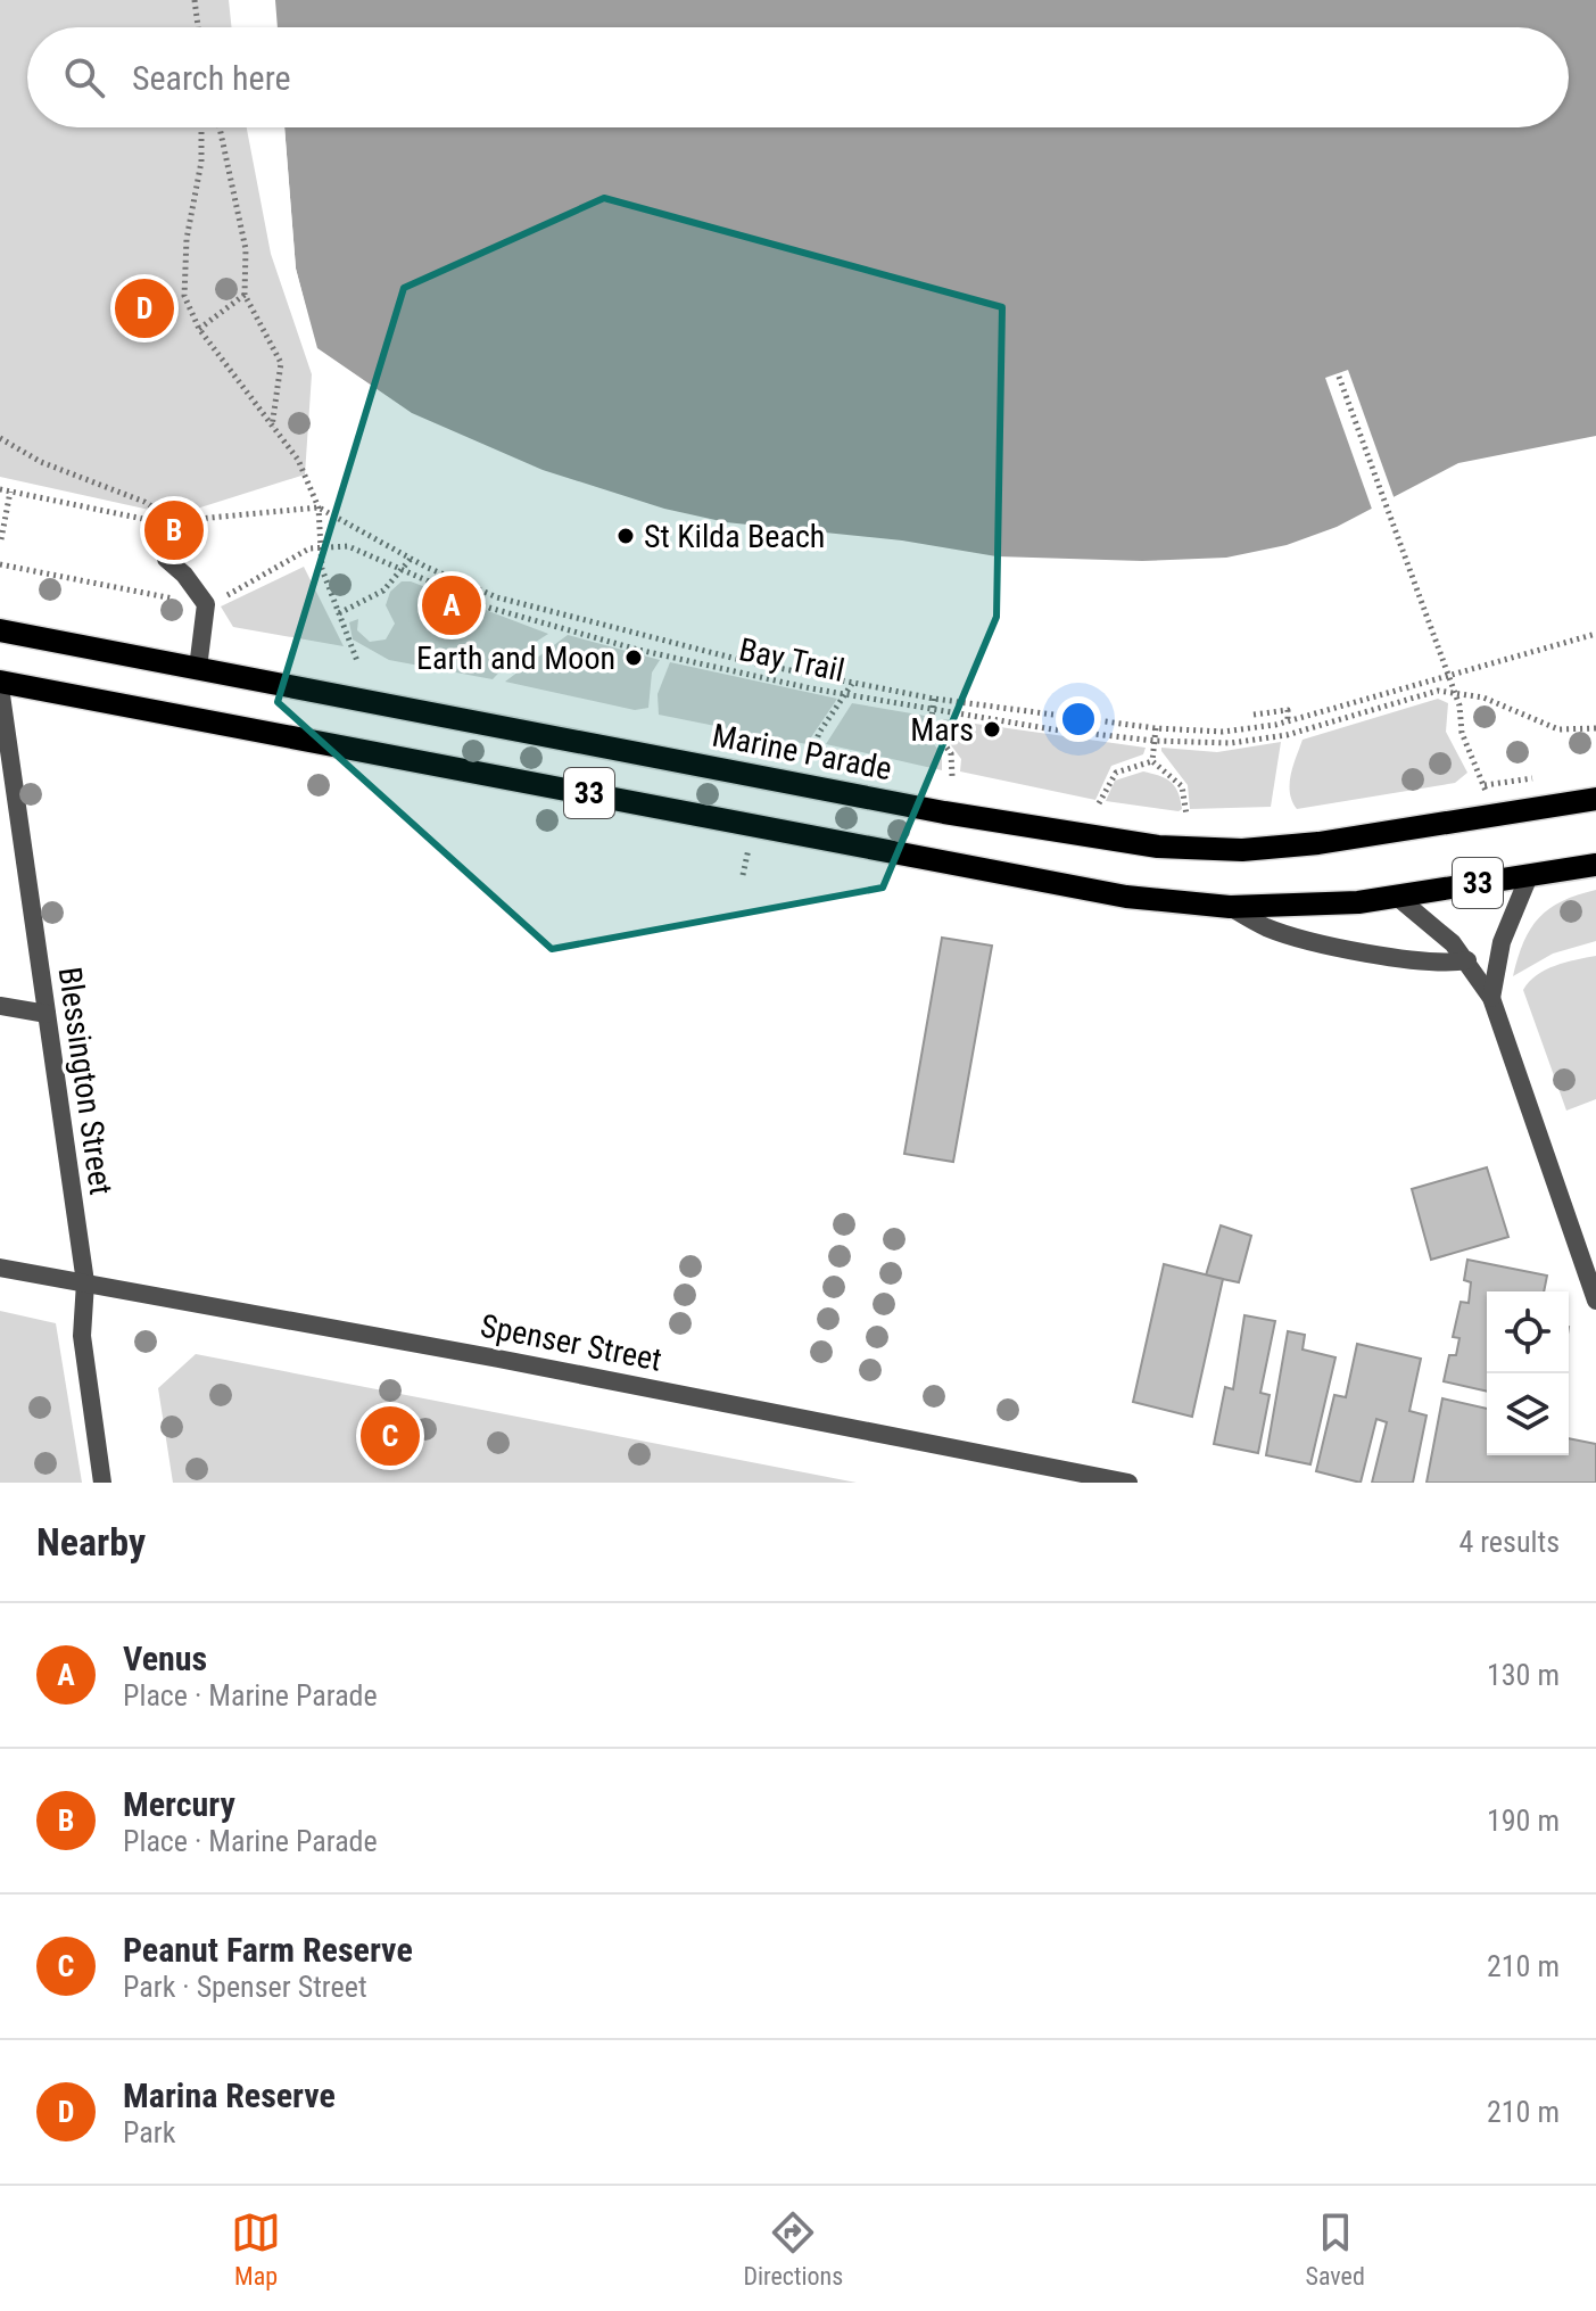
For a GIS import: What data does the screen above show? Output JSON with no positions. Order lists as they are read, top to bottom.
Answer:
{
  "streets": {
    "main road": ["Marine Parade", "33"],
    "street": ["Blessington Street", "Spenser Street"],
    "path": ["Bay Trail"]
  },
  "crossings": [
    ["33", "Blessington Street"],
    ["Blessington Street", "Spenser Street"]
  ],
  "places": ["St Kilda Beach", "Earth and Moon", "Mars"],
  "page": {
    "search": "Search here",
    "pins": [
      "D",
      "B",
      "A",
      "C"
    ],
    "heading": ["Nearby", "4 results"],
    "list": [
      {
        "mark": "A",
        "name": "Venus",
        "note": "Place · Marine Parade",
        "value": "130 m"
      },
      {
        "mark": "B",
        "name": "Mercury",
        "note": "Place · Marine Parade",
        "value": "190 m"
      },
      {
        "mark": "C",
        "name": "Peanut Farm Reserve",
        "note": "Park · Spenser Street",
        "value": "210 m"
      },
      {
        "mark": "D",
        "name": "Marina Reserve",
        "note": "Park",
        "value": "210 m"
      }
    ],
    "nav": ["Map", "Directions", "Saved"]
  }
}
